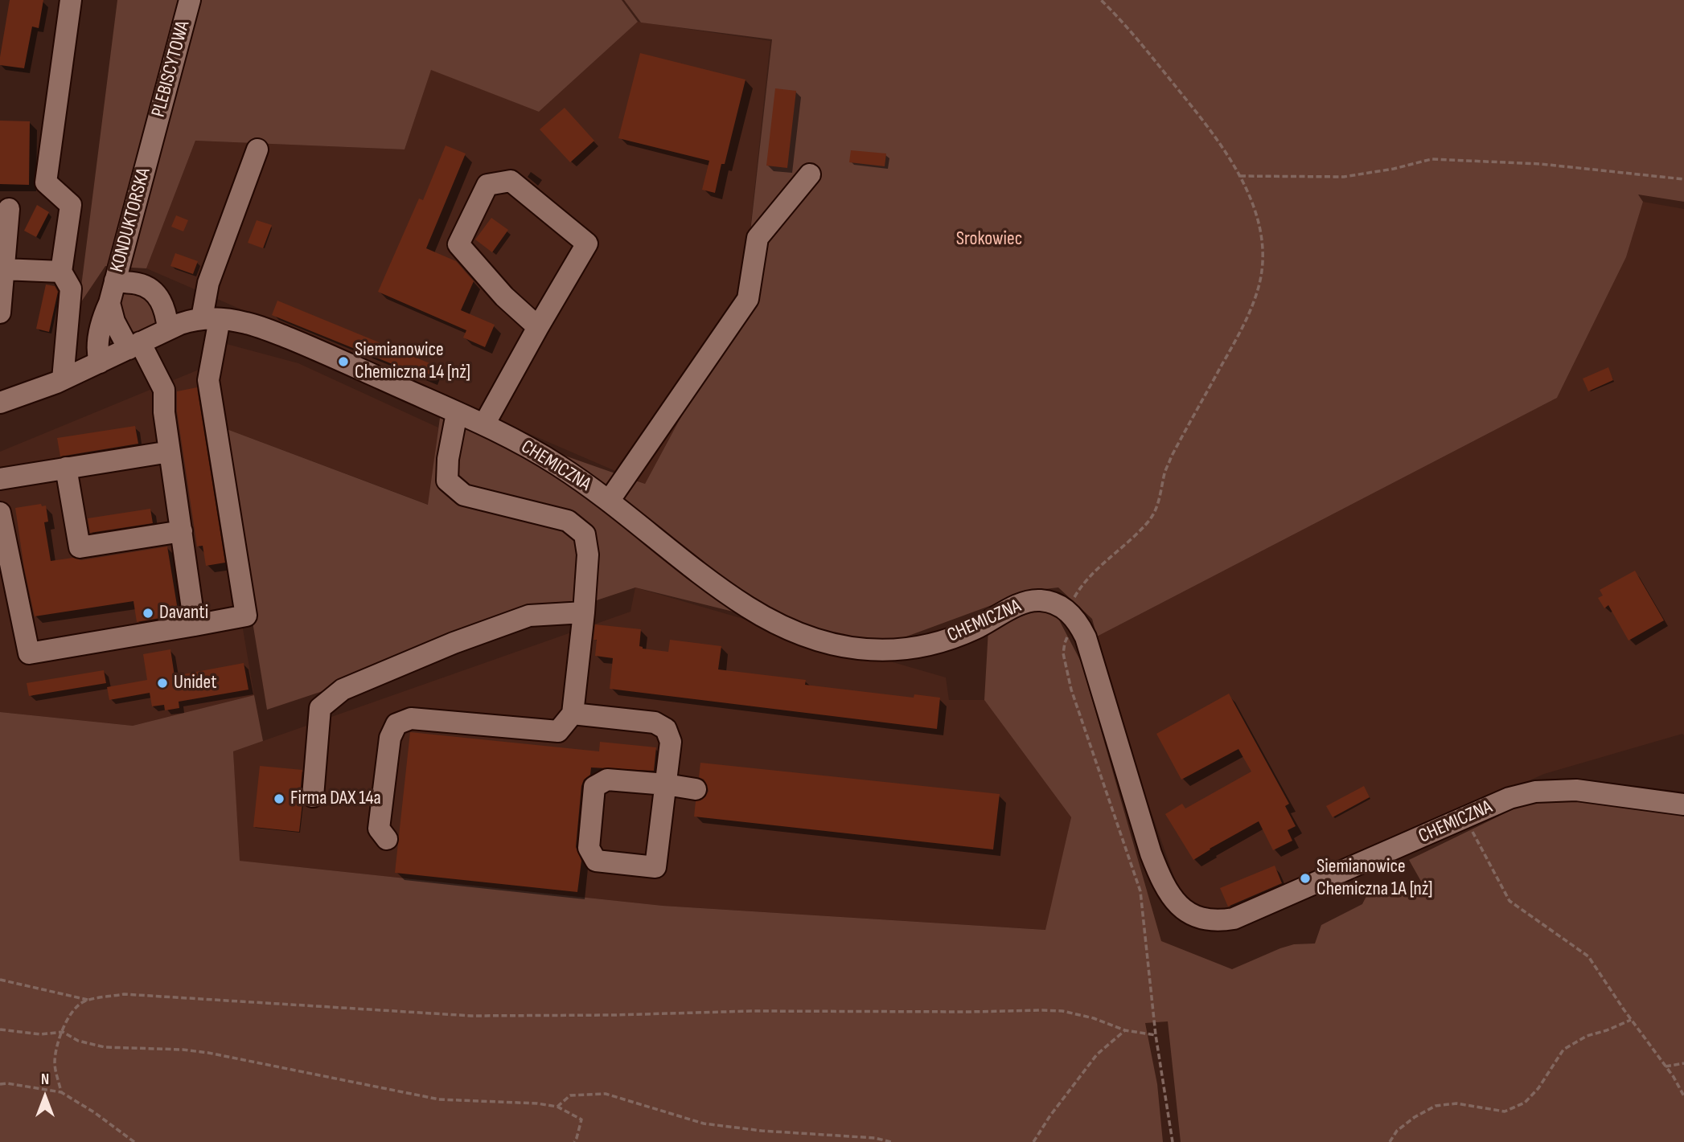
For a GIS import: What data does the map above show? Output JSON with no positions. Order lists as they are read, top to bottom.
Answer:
{
  "streets": {
    "street": ["PLEBISCYTOWA", "KONDUKTORSKA", "CHEMICZNA"]
  },
  "crossings": [
    ["PLEBISCYTOWA", "KONDUKTORSKA"]
  ],
  "parks": ["Srokowiec"],
  "places": [
    "Siemianowice Chemiczna 14 [nż]",
    "Davanti",
    "Unidet",
    "Firma DAX 14a",
    "Siemianowice Chemiczna 1A [nż]"
  ],
  "north": "top"
}
